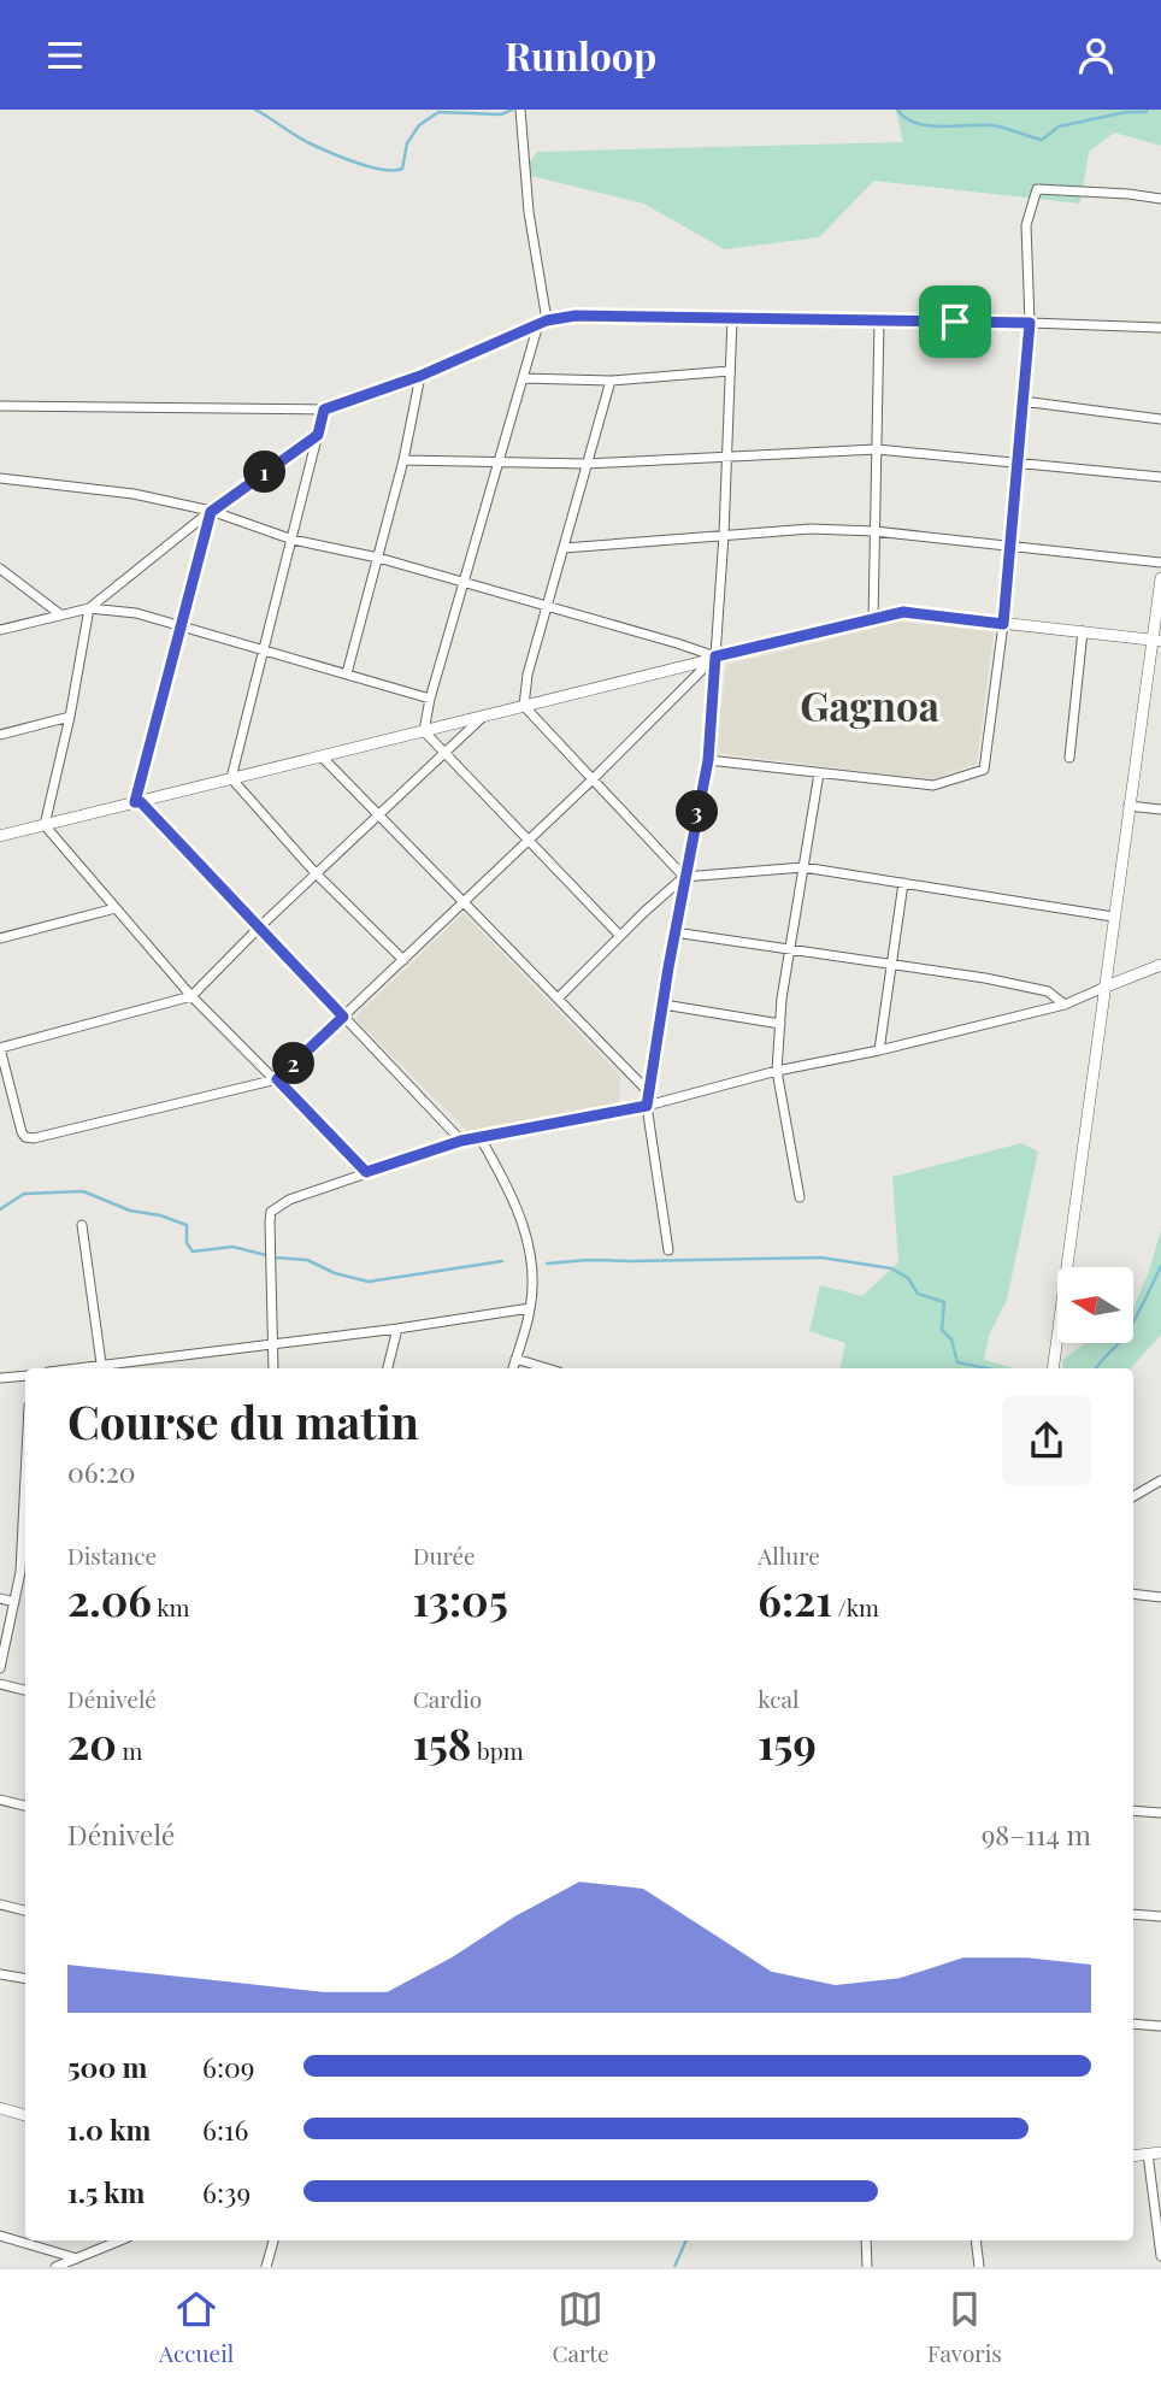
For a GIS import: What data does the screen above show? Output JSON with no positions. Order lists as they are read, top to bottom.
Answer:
{
  "districts": ["Gagnoa"],
  "north": "left",
  "page": {
    "header": "Runloop",
    "pins": ["1", "3", "2"],
    "heading": ["Course du matin", "06:20"],
    "stats": [
      ["Distance", "2.06 km"],
      ["Durée", "13:05"],
      ["Allure", "6:21 /km"],
      ["Dénivelé", "20 m"],
      ["Cardio", "158 bpm"],
      ["kcal", "159"]
    ],
    "chart": ["Dénivelé", "98–114 m"],
    "list": [
      {
        "name": "500 m",
        "note": "6:09"
      },
      {
        "name": "1.0 km",
        "note": "6:16"
      },
      {
        "name": "1.5 km",
        "note": "6:39"
      }
    ],
    "tabs": ["Accueil", "Carte", "Favoris"]
  }
}
